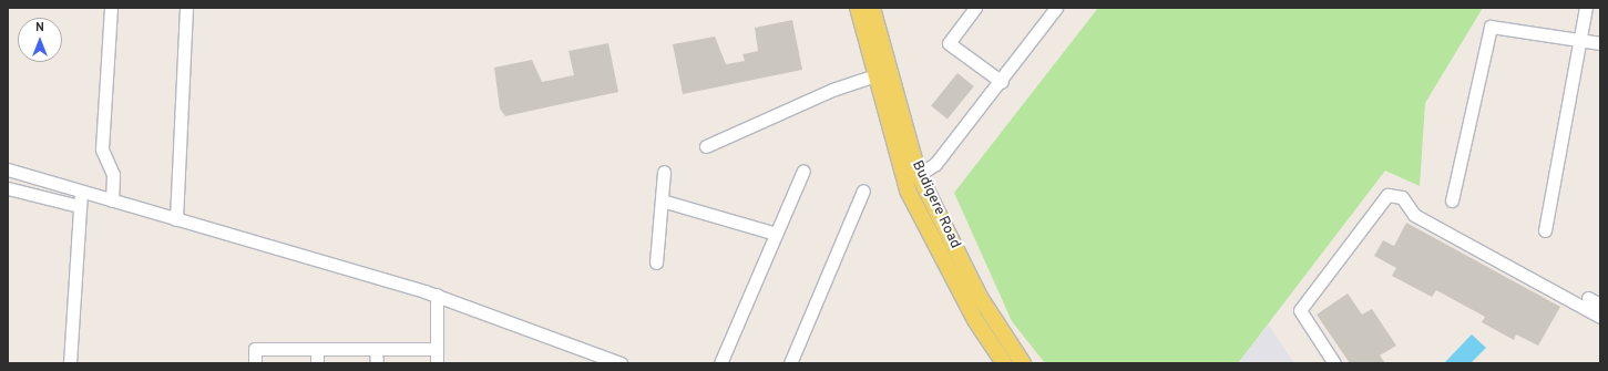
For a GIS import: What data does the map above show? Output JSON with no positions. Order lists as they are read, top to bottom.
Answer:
{
  "streets": {
    "main road": ["Budigere Road"]
  },
  "north": "top"
}
